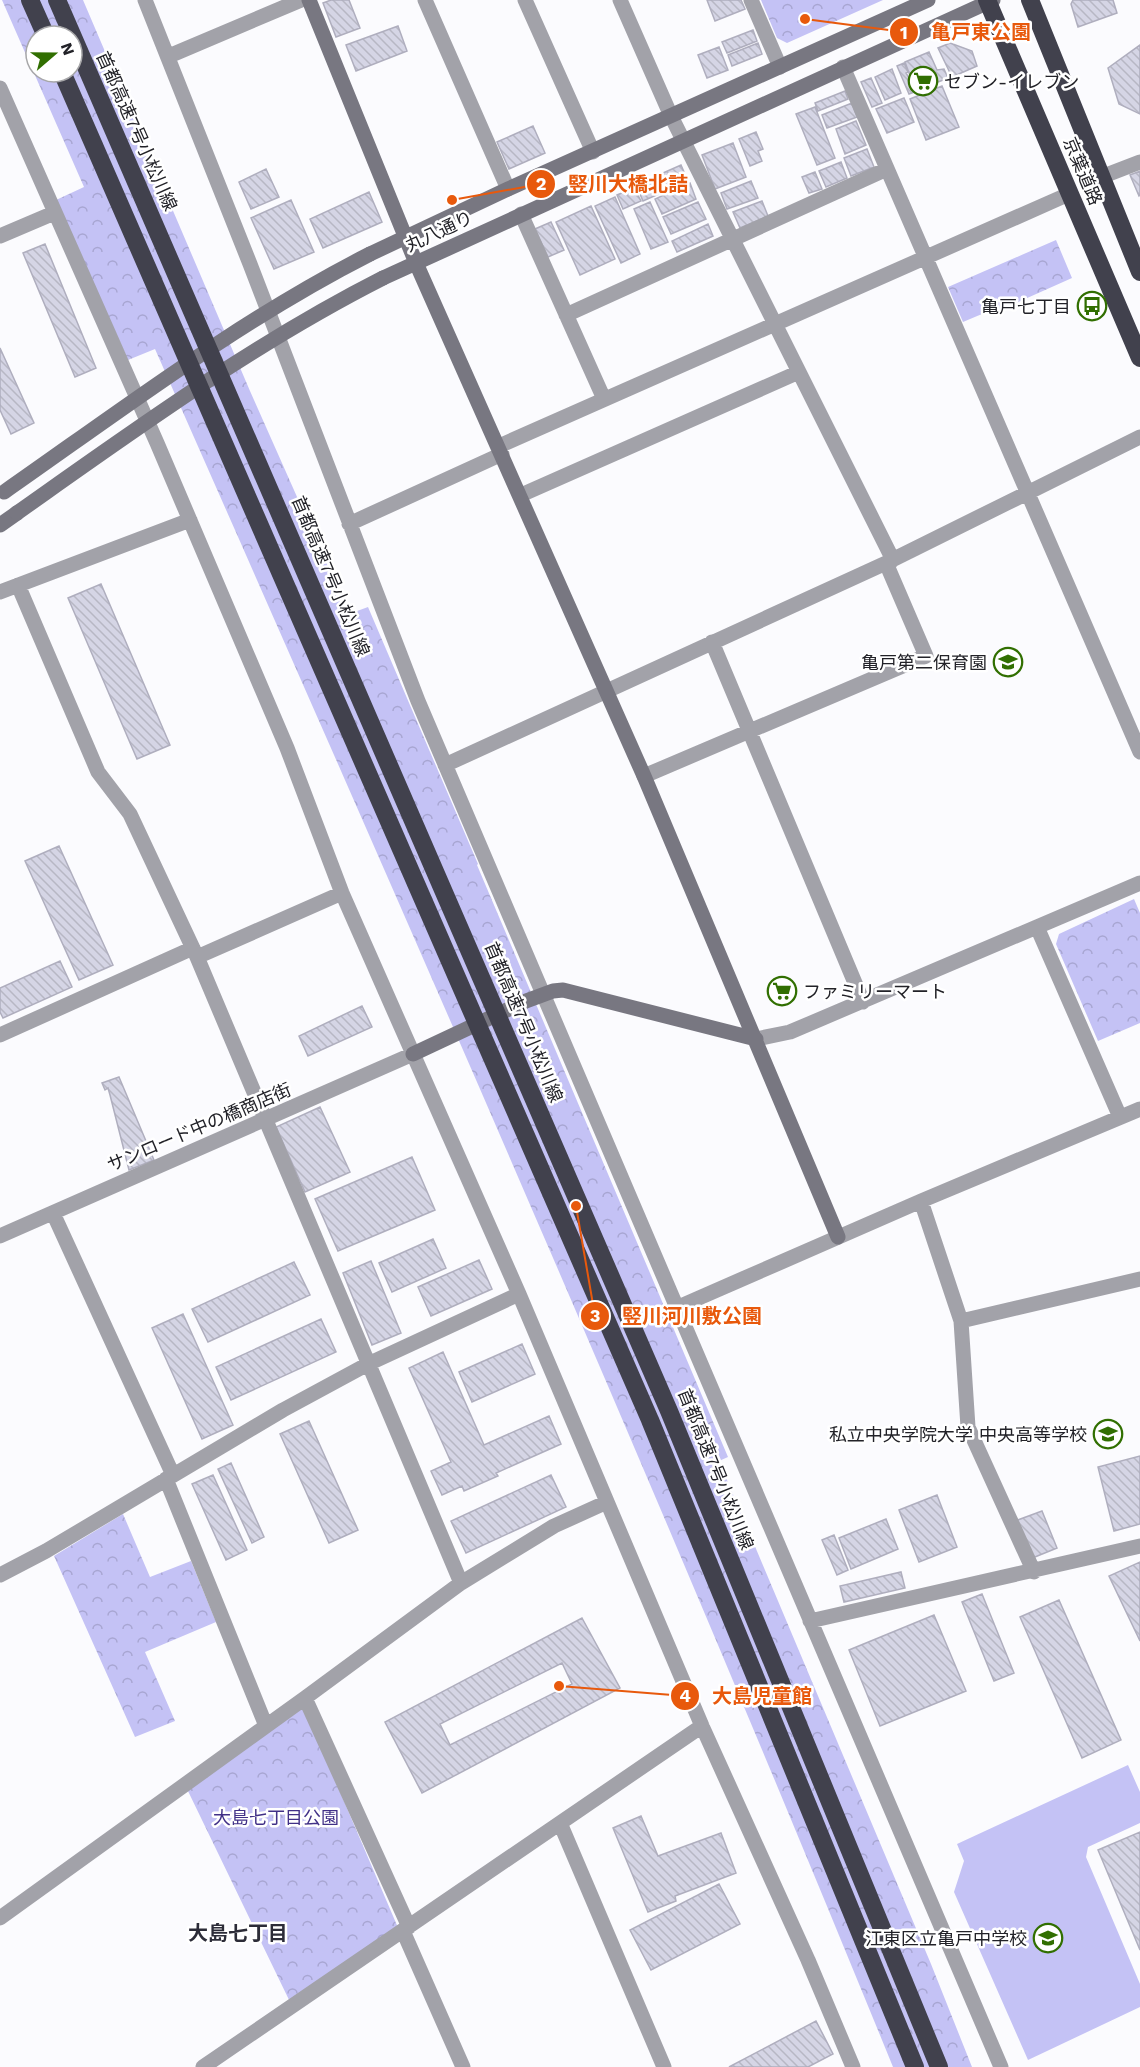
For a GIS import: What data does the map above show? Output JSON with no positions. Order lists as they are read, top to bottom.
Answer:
{
  "streets": {
    "highway": ["首都高速7号小松川線", "京葉道路"],
    "main road": ["丸八通り"],
    "street": ["サンロード中の橋商店街"]
  },
  "crossings": [
    ["京葉道路", "丸八通り"]
  ],
  "districts": ["大島七丁目"],
  "parks": ["大島七丁目公園"],
  "places": {
    "other": [
      "亀戸東公園",
      "竪川大橋北詰",
      "竪川河川敷公園",
      "大島児童館"
    ],
    "supermarket": ["セブン-イレブン", "ファミリーマート"],
    "bus stop": ["亀戸七丁目"],
    "school or university": ["亀戸第二保育園", "私立中央学院大学 中央高等学校", "江東区立亀戸中学校"]
  },
  "north": "right"
}
